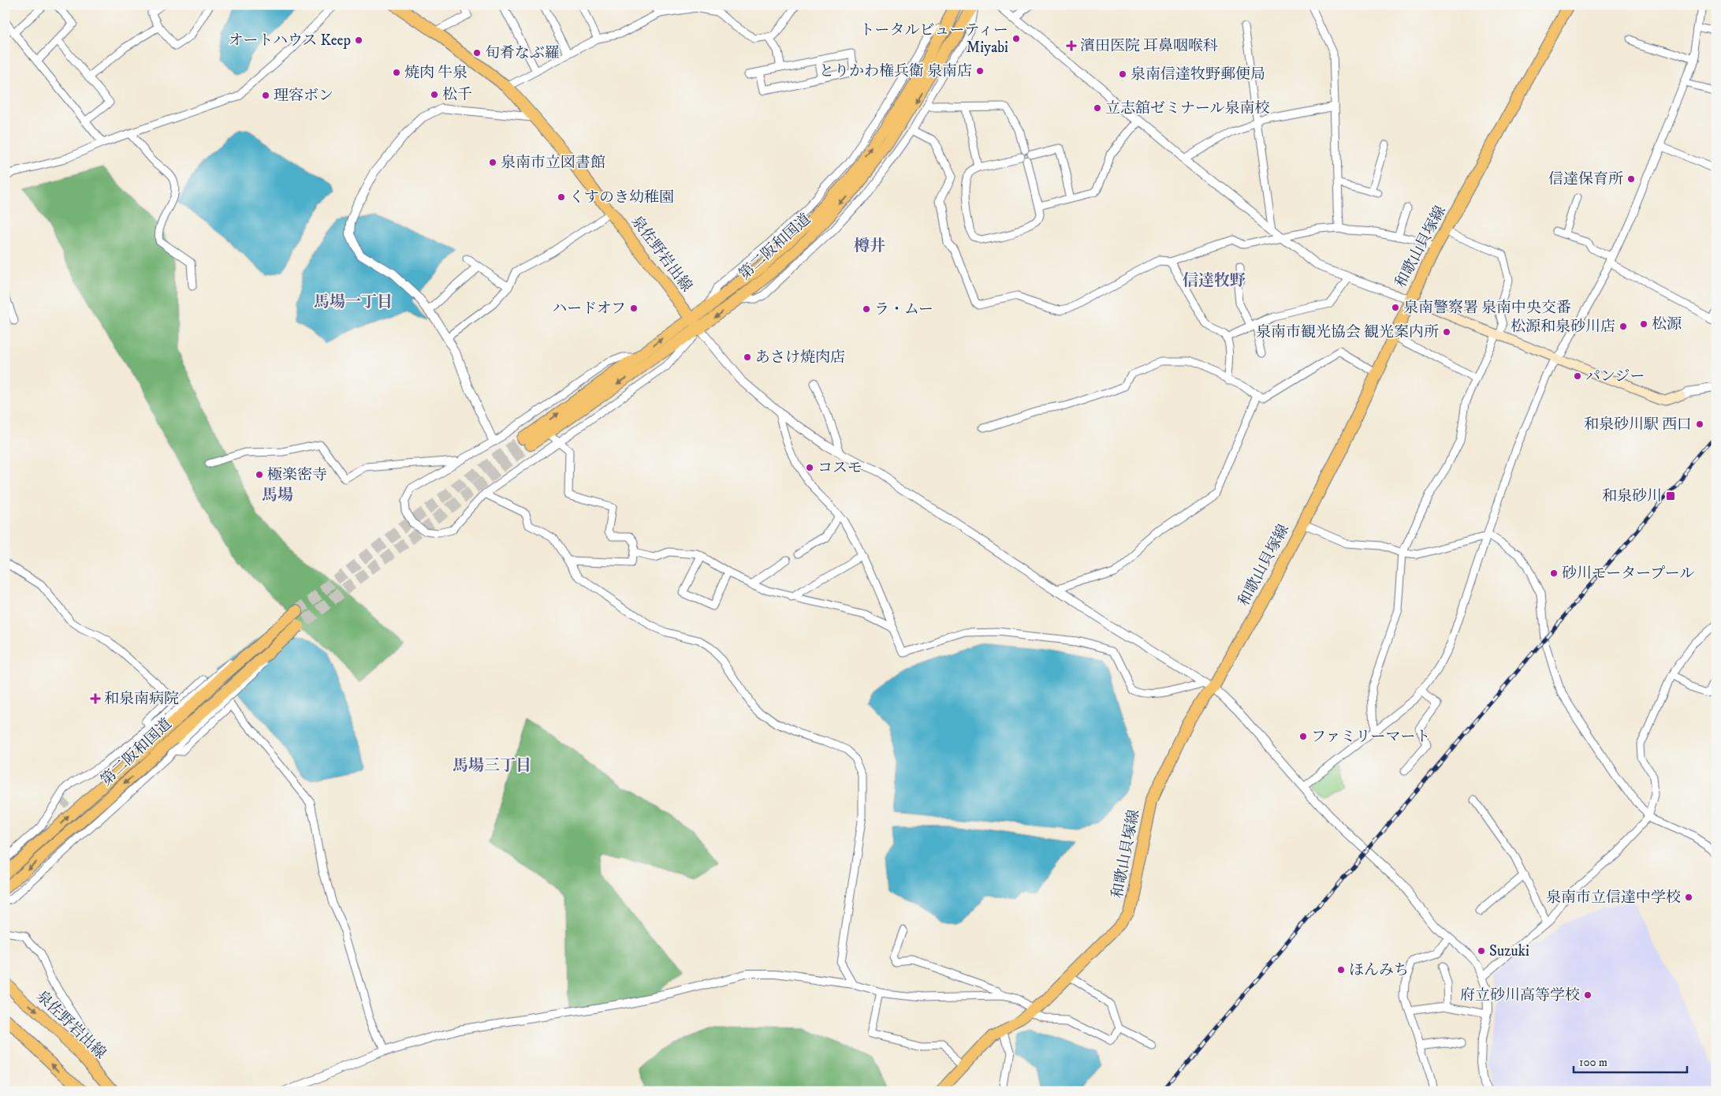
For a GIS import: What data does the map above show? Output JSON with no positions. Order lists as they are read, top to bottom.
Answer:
{
  "streets": {
    "main road": ["第二阪和国道", "和歌山貝塚線", "泉佐野岩出線"]
  },
  "crossings": [
    ["第二阪和国道", "泉佐野岩出線"]
  ],
  "districts": [
    "樽井",
    "信達牧野",
    "馬場一丁目",
    "馬場",
    "馬場三丁目"
  ],
  "places": {
    "other": [
      "トータルビューティー Miyabi",
      "オートハウス Keep",
      "旬肴なぶ羅",
      "とりかわ権兵衛 泉南店",
      "焼肉 牛泉",
      "泉南信達牧野郵便局",
      "松千",
      "理容ボン",
      "立志舘ゼミナール泉南校",
      "泉南市立図書館",
      "信達保育所",
      "くすのき幼稚園",
      "泉南警察署 泉南中央交番",
      "ハードオフ",
      "ラ・ムー",
      "松源",
      "松源和泉砂川店",
      "泉南市観光協会 観光案内所",
      "あさけ焼肉店",
      "パンジー",
      "和泉砂川駅 西口",
      "コスモ",
      "極楽密寺",
      "砂川モータープール",
      "ファミリーマート",
      "泉南市立信達中学校",
      "Suzuki",
      "ほんみち",
      "府立砂川高等学校"
    ],
    "health": ["濱田医院 耳鼻咽喉科", "和泉南病院"],
    "transit": ["和泉砂川"]
  },
  "scale_bar": "100 m"
}
